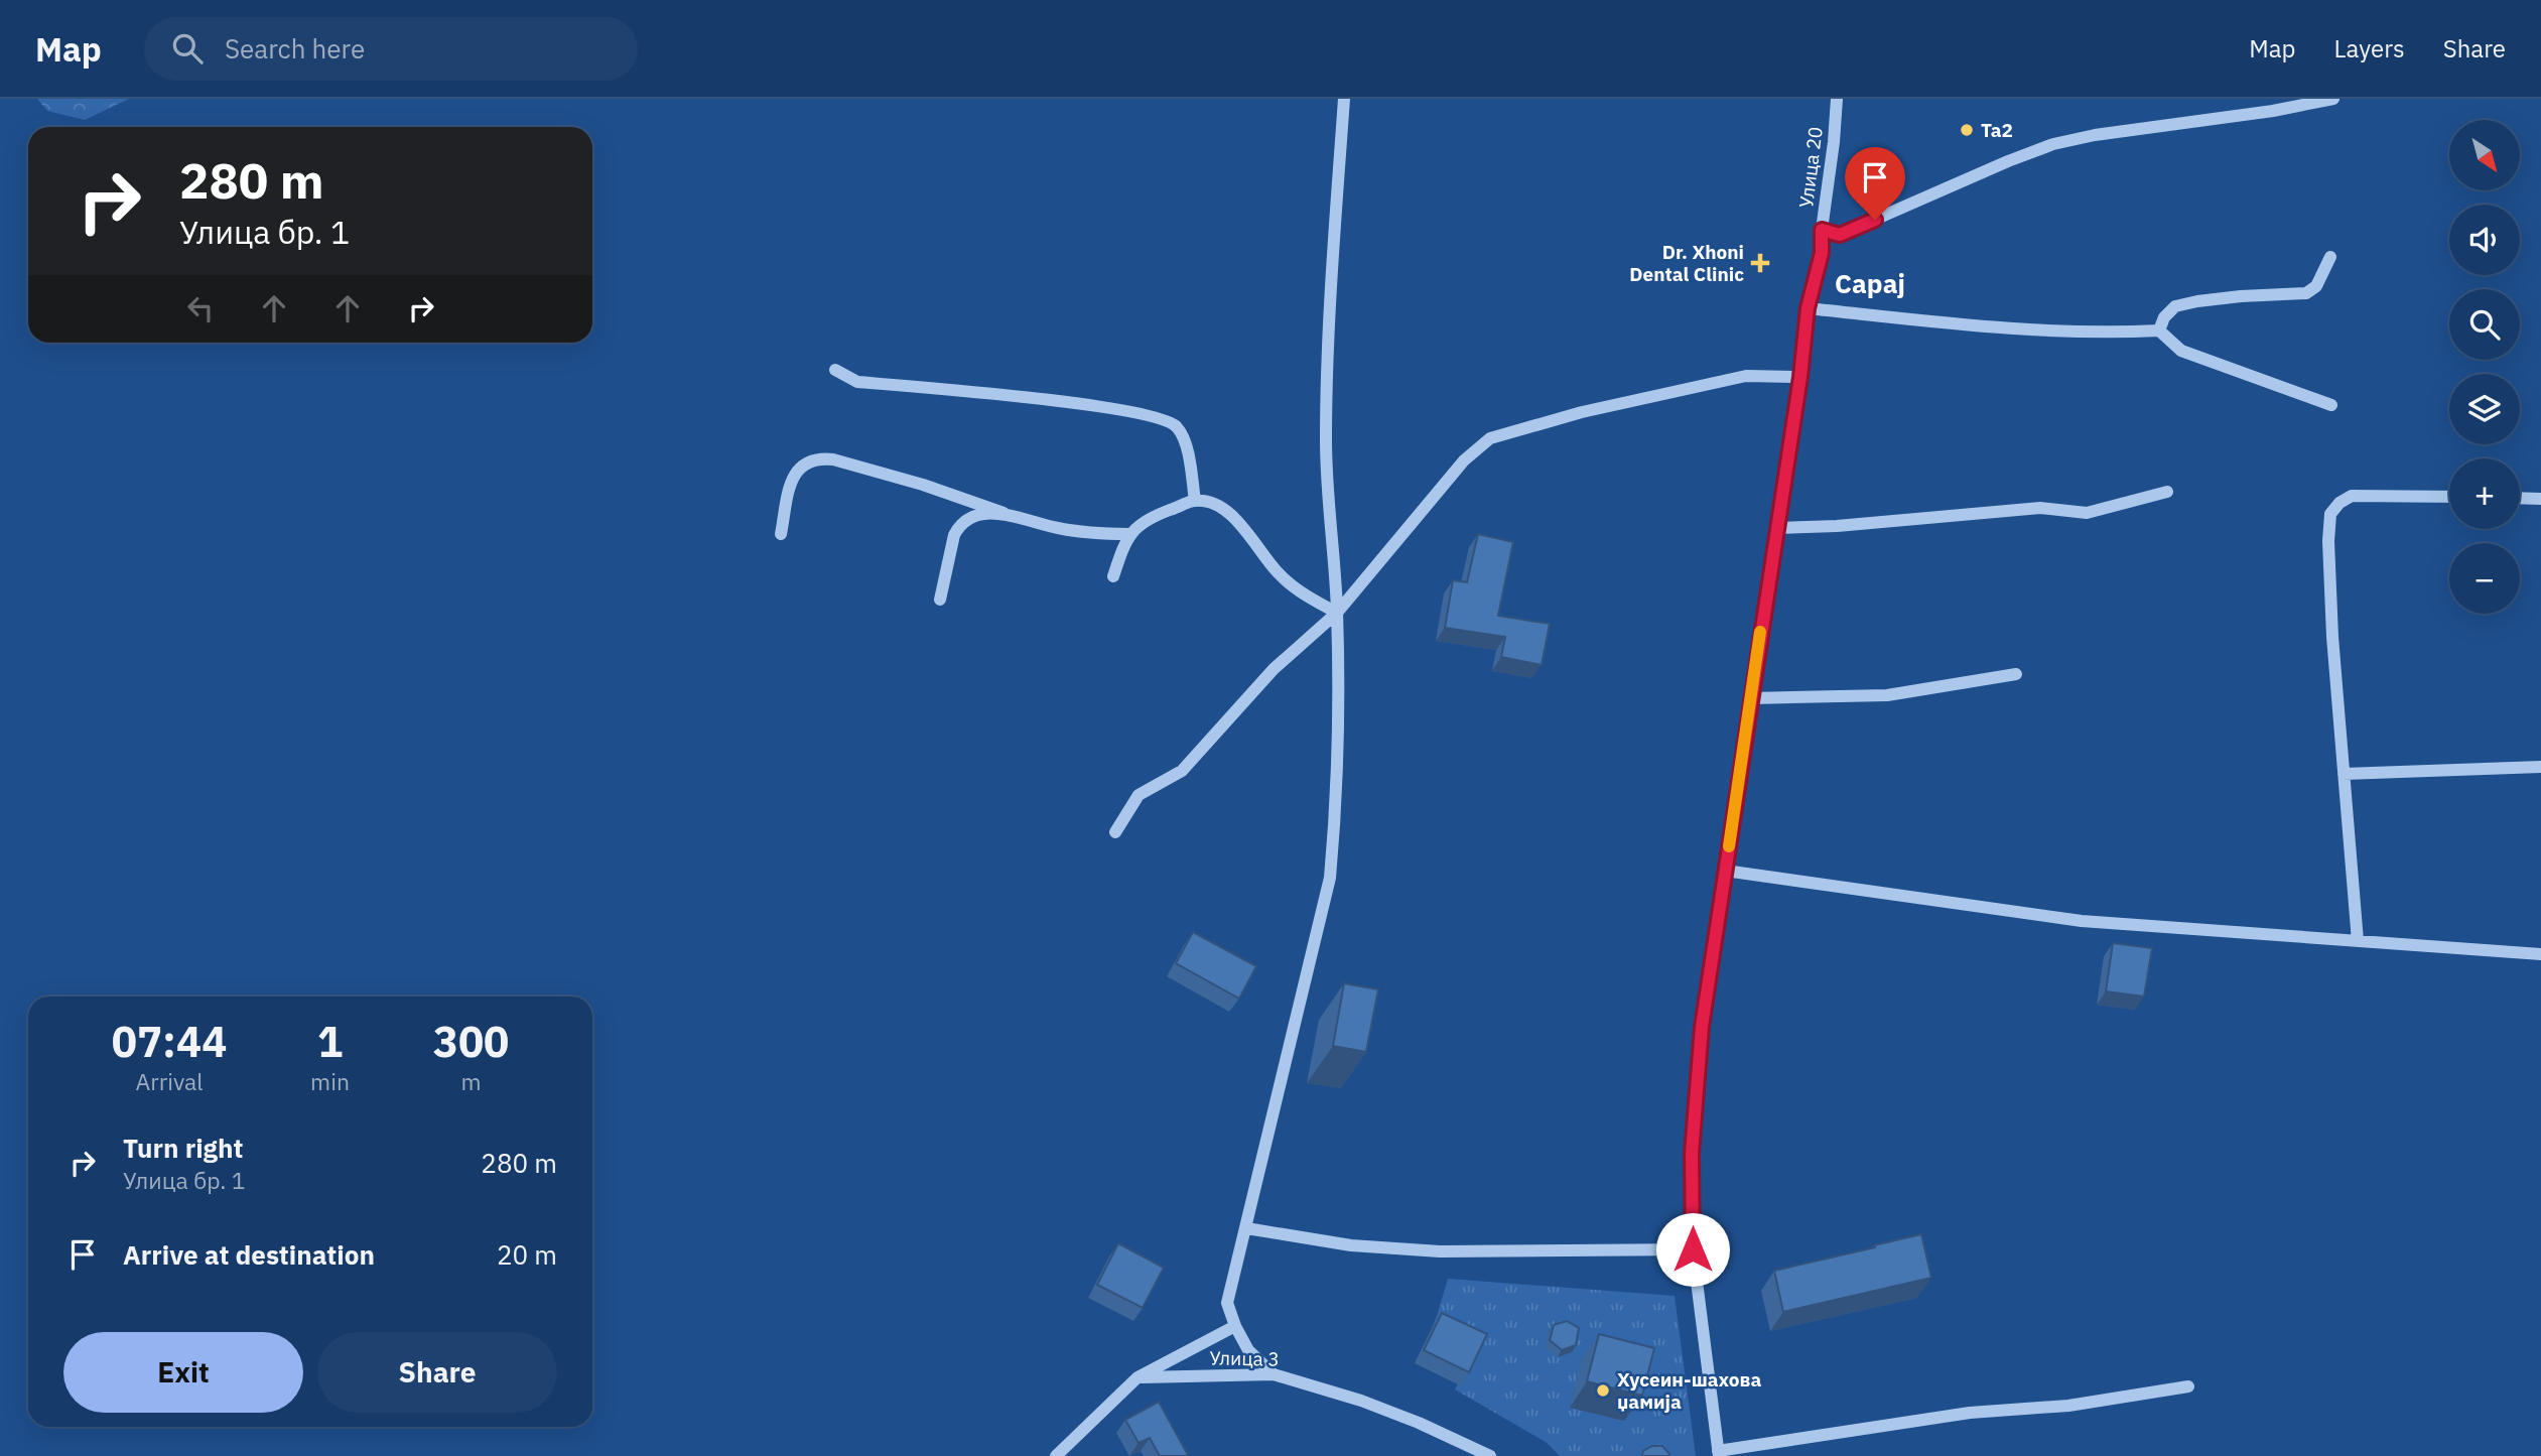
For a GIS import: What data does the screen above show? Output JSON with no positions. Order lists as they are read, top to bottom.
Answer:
{
  "streets": {
    "street": ["Улица 20", "Улица 3"]
  },
  "districts": ["Сарај"],
  "places": {
    "other": ["Ta2", "Хусеин-шахова џамија"],
    "health": ["Dr. Xhoni Dental Clinic"]
  },
  "north": "bottom right",
  "page": {
    "header": "Map",
    "search": "Search here",
    "nav": ["Map", "Layers", "Share"],
    "map_buttons": ["+", "−"],
    "turn": ["280 m", "Улица бр. 1"],
    "eta": [
      "07:44",
      "Arrival",
      "1",
      "min",
      "300",
      "m"
    ],
    "list": [
      {
        "name": "Turn right",
        "note": "Улица бр. 1",
        "value": "280 m"
      },
      {
        "name": "Arrive at destination",
        "value": "20 m"
      }
    ],
    "buttons": ["Exit", "Share"]
  }
}
